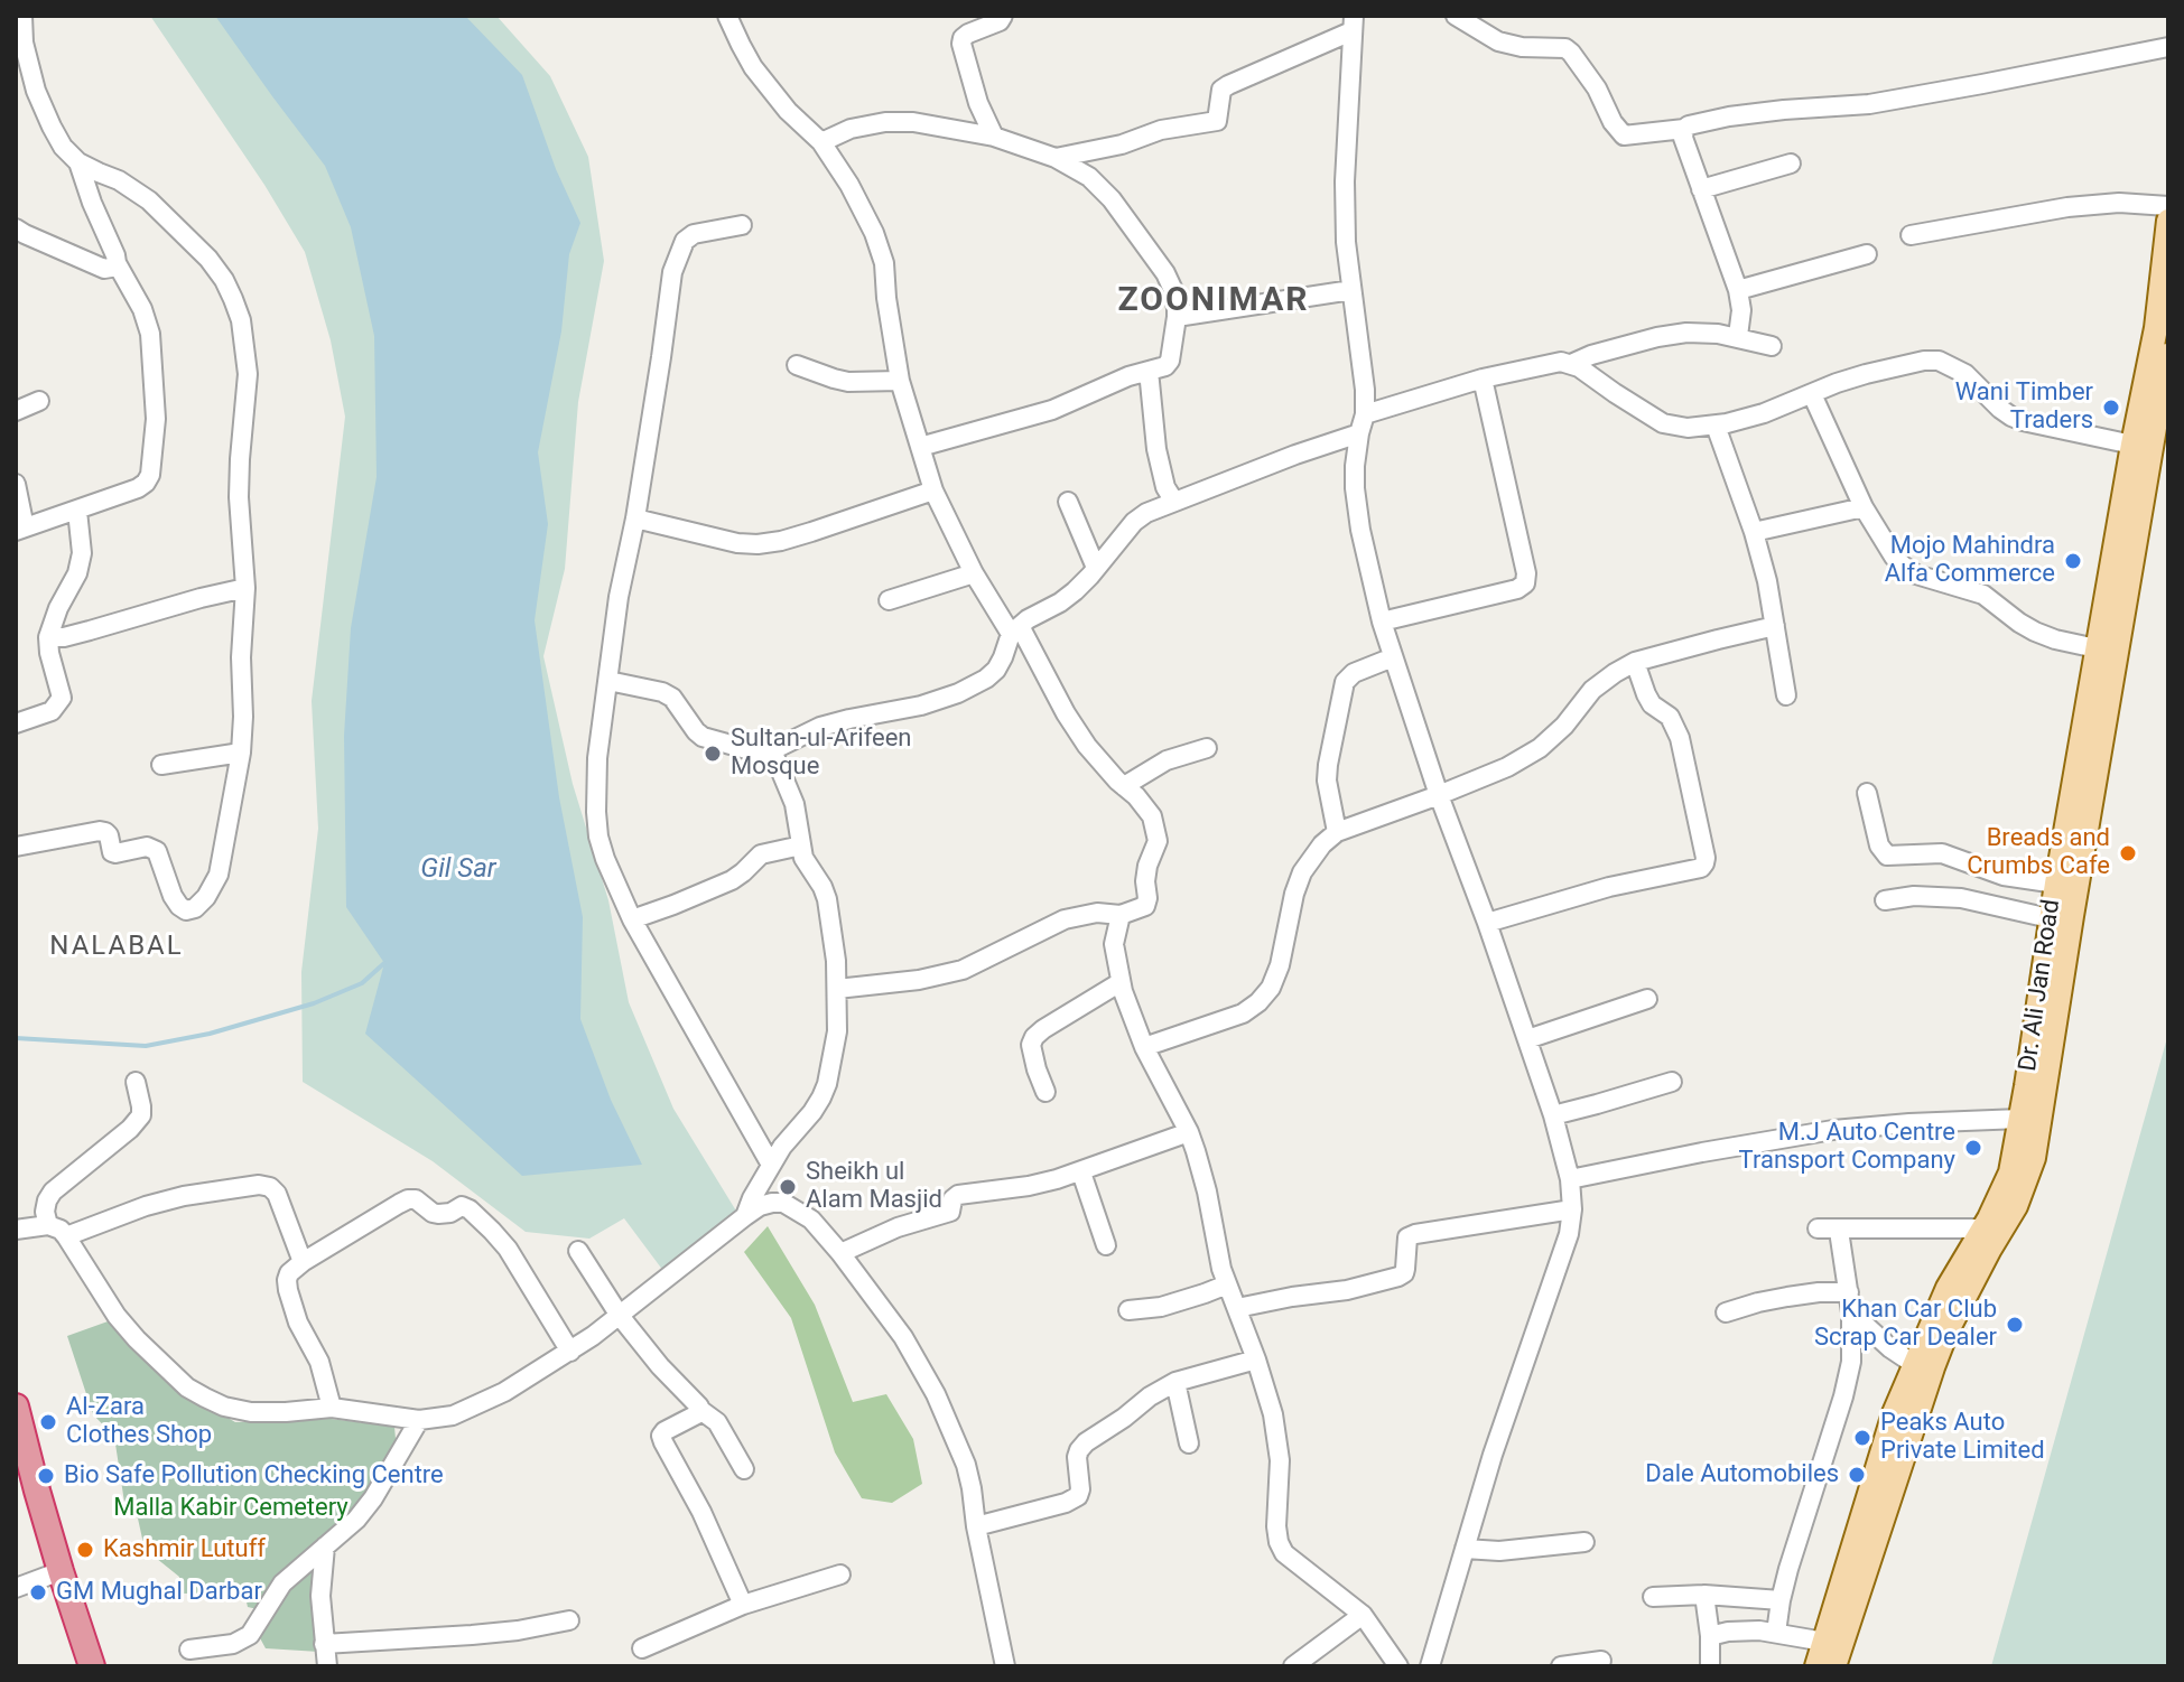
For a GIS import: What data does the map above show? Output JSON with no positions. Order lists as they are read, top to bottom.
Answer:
{
  "streets": {
    "main road": ["Dr. Ali Jan Road"]
  },
  "districts": ["ZOONIMAR", "NALABAL"],
  "water": ["Gil Sar"],
  "parks": ["Malla Kabir Cemetery"],
  "places": [
    "Wani Timber Traders",
    "Mojo Mahindra Alfa Commerce",
    "Sultan-ul-Arifeen Mosque",
    "Breads and Crumbs Cafe",
    "M.J Auto Centre Transport Company",
    "Sheikh ul Alam Masjid",
    "Khan Car Club Scrap Car Dealer",
    "Al-Zara Clothes Shop",
    "Peaks Auto Private Limited",
    "Dale Automobiles",
    "Bio Safe Pollution Checking Centre",
    "Kashmir Lutuff",
    "GM Mughal Darbar"
  ]
}
